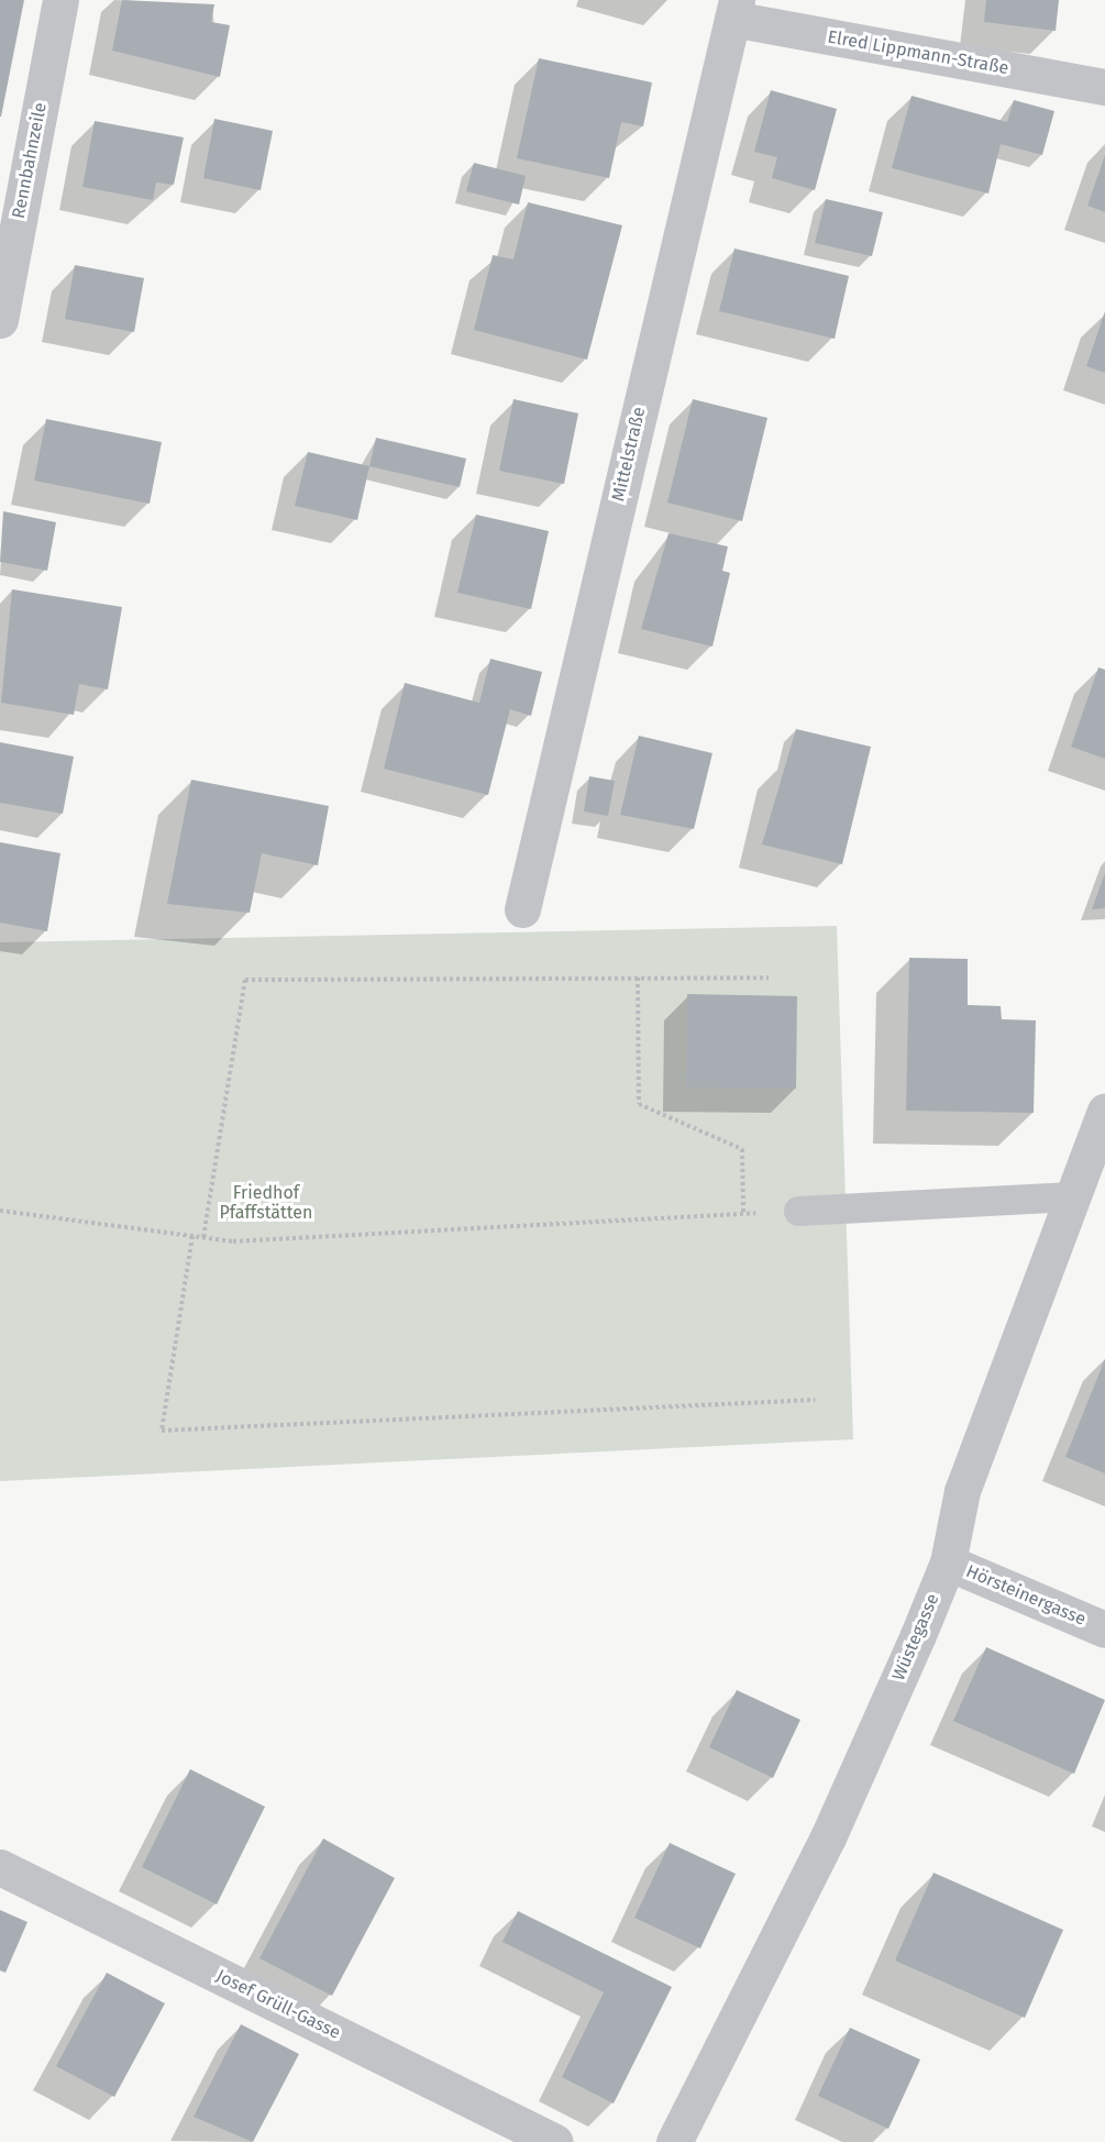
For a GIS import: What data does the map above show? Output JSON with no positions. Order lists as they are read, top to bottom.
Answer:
{
  "streets": {
    "street": [
      "Elred Lippmann-Straße",
      "Rennbahnzeile",
      "Mittelstraße",
      "Hörsteinergasse",
      "Wüstegasse",
      "Josef Grüll-Gasse"
    ]
  },
  "crossings": [
    ["Elred Lippmann-Straße", "Mittelstraße"],
    ["Hörsteinergasse", "Wüstegasse"]
  ],
  "parks": ["Friedhof Pfaffstätten"]
}
